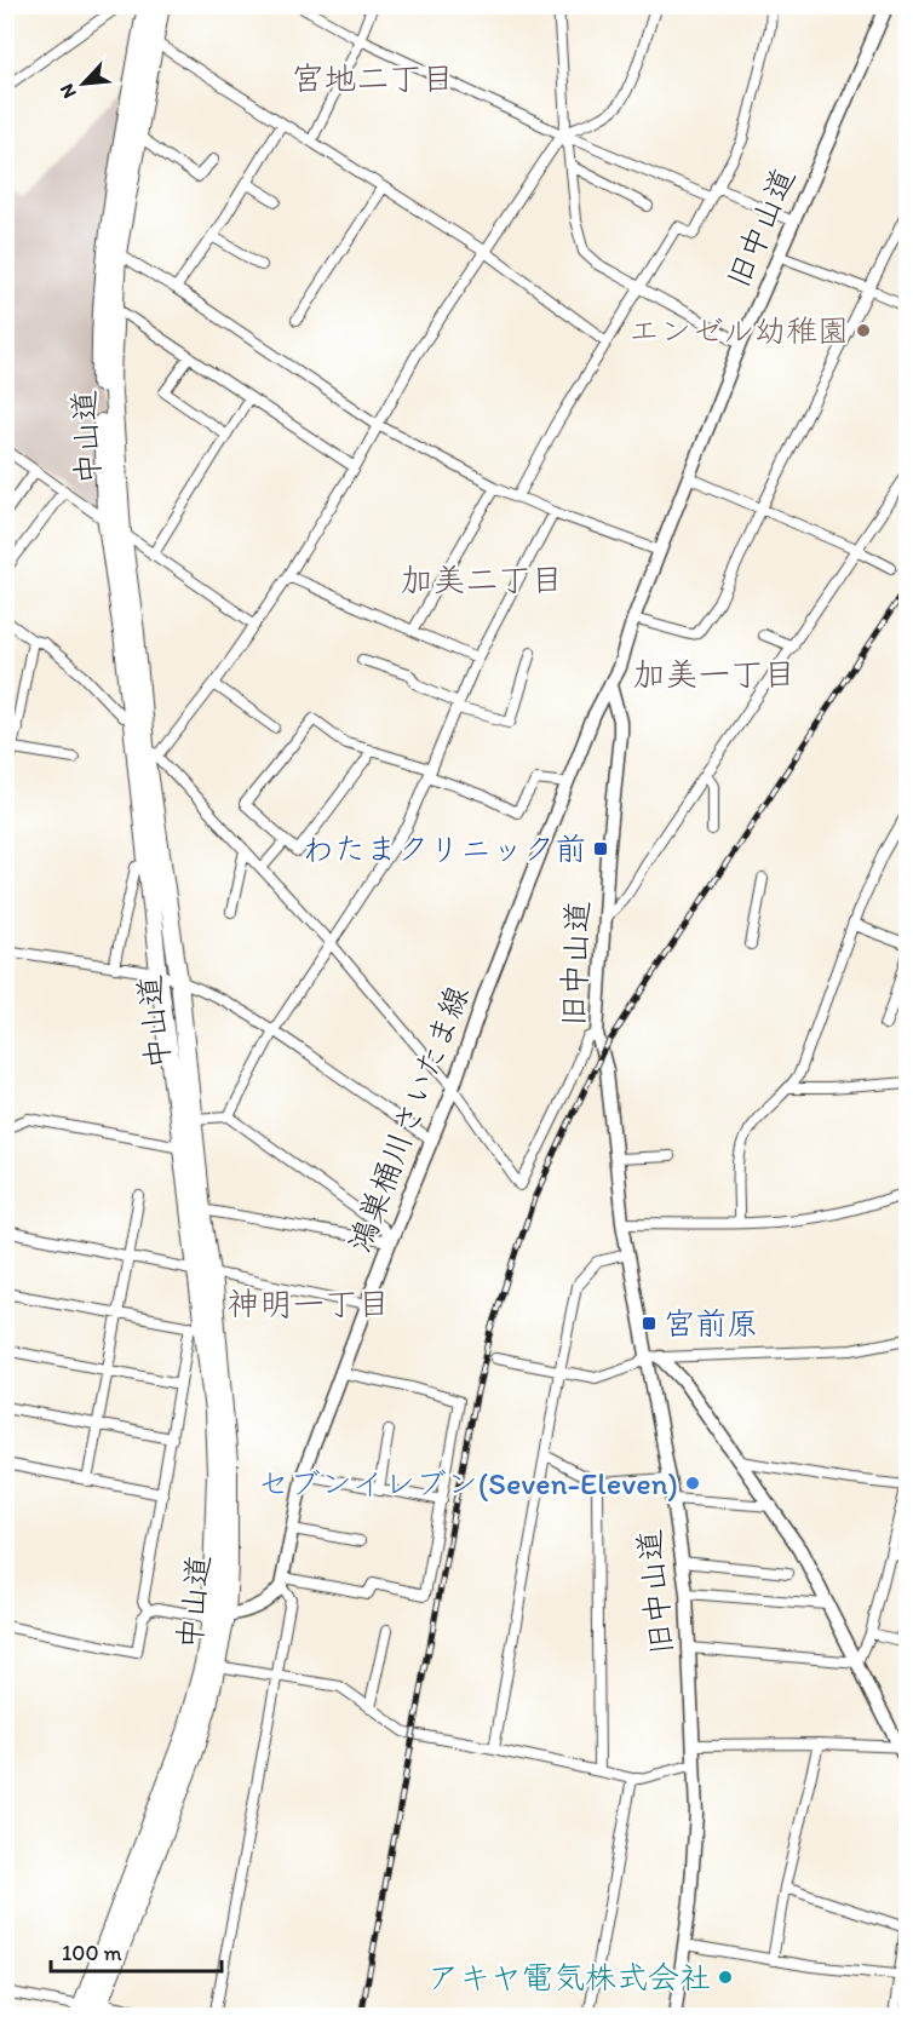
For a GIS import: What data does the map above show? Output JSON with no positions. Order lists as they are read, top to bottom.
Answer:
{
  "streets": {
    "highway": ["中山道"],
    "main road": ["旧中山道", "鴻巣桶川さいたま線"]
  },
  "crossings": [
    ["旧中山道", "鴻巣桶川さいたま線"]
  ],
  "districts": [
    "宮地二丁目",
    "加美二丁目",
    "加美一丁目",
    "神明一丁目"
  ],
  "places": {
    "other": ["エンゼル幼稚園", "セブンイレブン(Seven-Eleven)", "アキヤ電気株式会社"],
    "transit": ["わたまクリニック前", "宮前原"]
  },
  "scale_bar": "100 m",
  "north": "bottom left"
}
